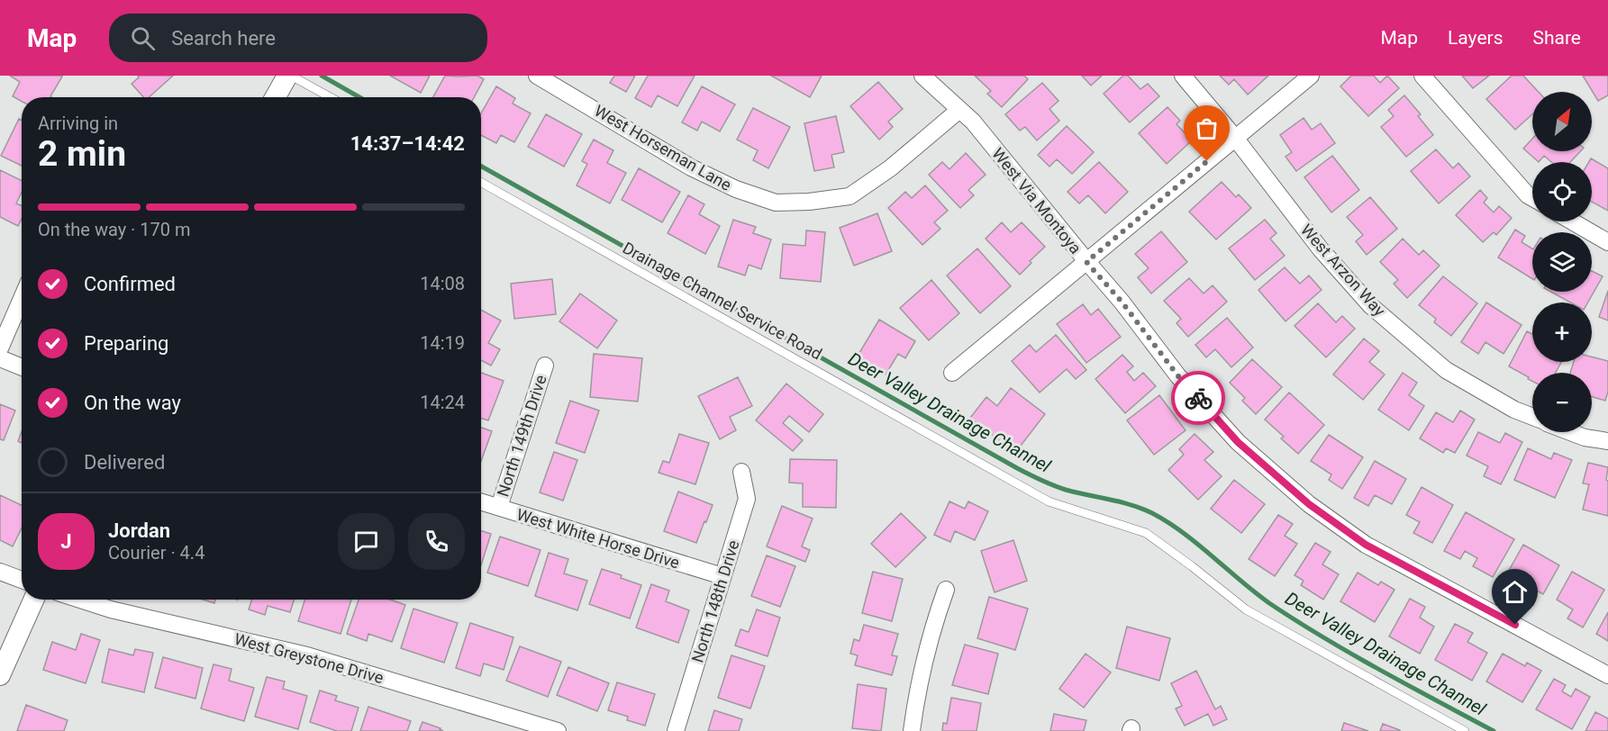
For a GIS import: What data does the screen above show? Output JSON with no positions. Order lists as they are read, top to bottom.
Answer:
{
  "streets": {
    "street": [
      "West Horseman Lane",
      "West Via Montoya",
      "West Arzon Way",
      "North 149th Drive",
      "West White Horse Drive",
      "North 148th Drive",
      "West Greystone Drive"
    ],
    "lane": ["Drainage Channel Service Road"]
  },
  "crossings": [
    ["West Horseman Lane", "West Via Montoya"],
    ["North 149th Drive", "West White Horse Drive"],
    ["West White Horse Drive", "North 148th Drive"]
  ],
  "water": ["Deer Valley Drainage Channel"],
  "north": "top right",
  "page": {
    "header": "Map",
    "search": "Search here",
    "nav": ["Map", "Layers", "Share"],
    "map_buttons": ["+", "−"],
    "heading": ["2 min", "Arriving in", "14:37–14:42"],
    "panel": ["Jordan", "Courier · 4.4"],
    "bar": "On the way · 170 m",
    "list": [
      ["Confirmed", "14:08"],
      ["Preparing", "14:19"],
      ["On the way", "14:24"],
      "Delivered"
    ],
    "round": "J"
  }
}
